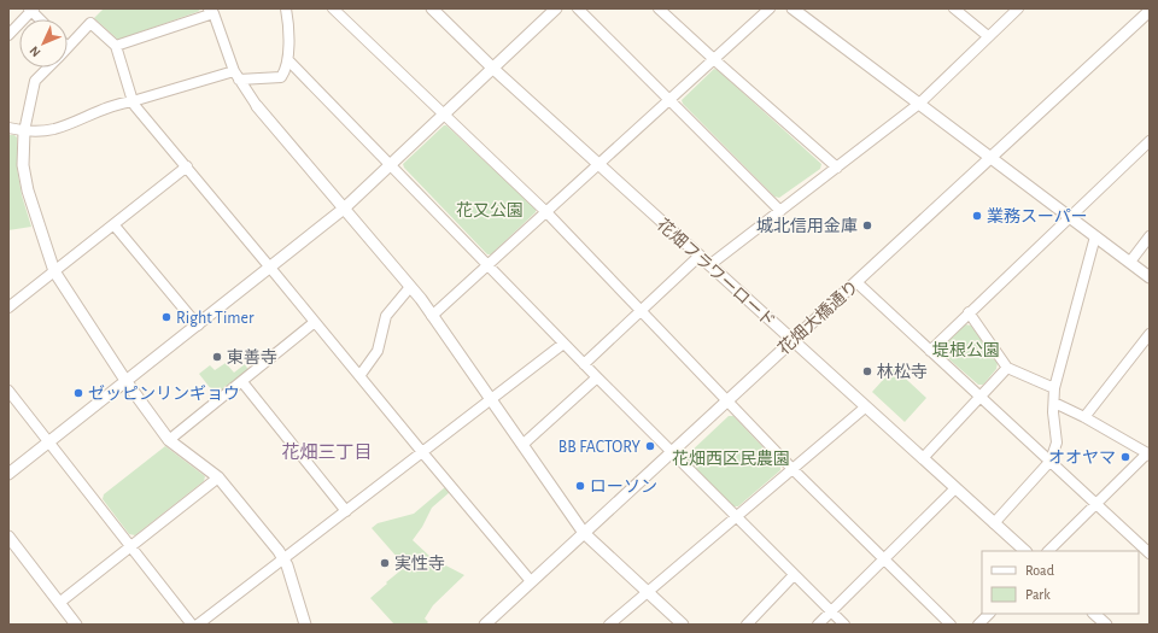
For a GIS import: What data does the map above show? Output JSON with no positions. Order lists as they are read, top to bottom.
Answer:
{
  "streets": {
    "street": ["花畑フラワーロード", "花畑大橋通り"]
  },
  "crossings": [
    ["花畑フラワーロード", "花畑大橋通り"]
  ],
  "districts": ["花畑三丁目"],
  "parks": ["花又公園", "堤根公園", "花畑西区民農園"],
  "places": [
    "業務スーパー",
    "城北信用金庫",
    "Right Timer",
    "東善寺",
    "林松寺",
    "ゼッピンリンギョウ",
    "BB FACTORY",
    "オオヤマ",
    "ローソン",
    "実性寺"
  ],
  "legend": ["Road", "Park"],
  "north": "bottom left"
}
